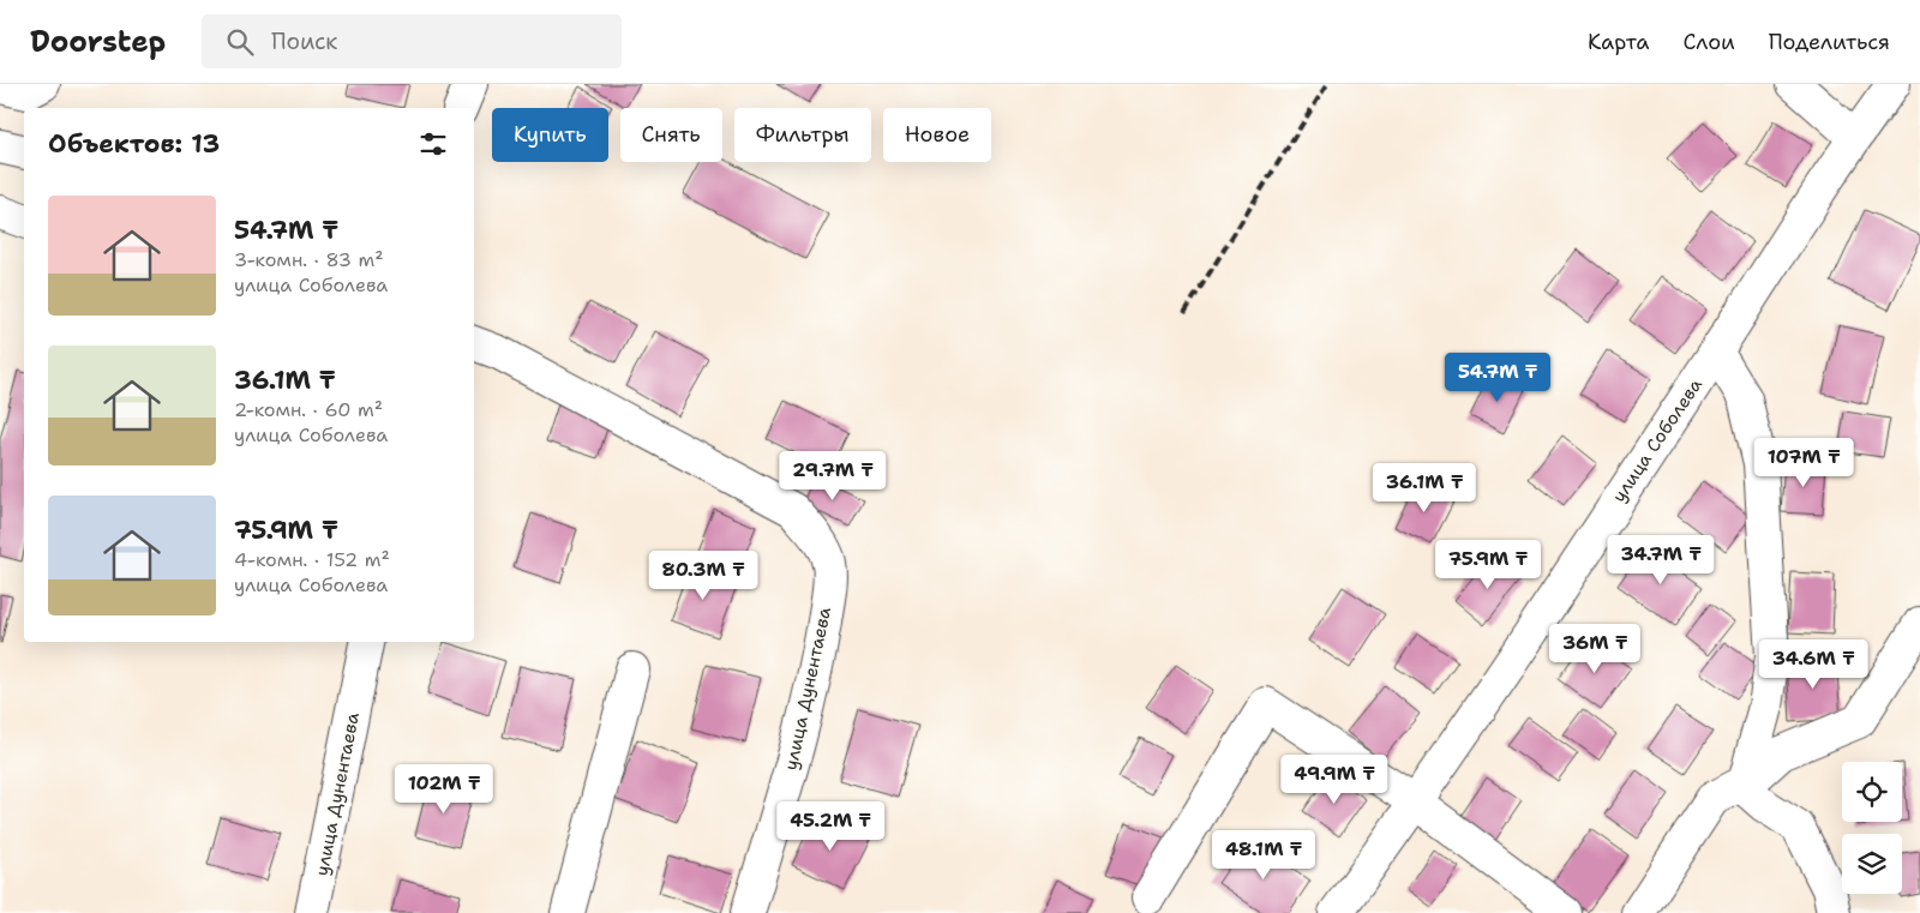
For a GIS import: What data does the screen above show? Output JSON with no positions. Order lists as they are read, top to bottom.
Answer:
{
  "streets": {
    "street": ["улица Соболева", "улица Дунентаева"]
  },
  "page": {
    "header": "Doorstep",
    "search": "Поиск",
    "nav": ["Карта", "Слои", "Поделиться"],
    "chip": [
      "Купить",
      "Снять",
      "Фильтры",
      "Новое"
    ],
    "heading": "Объектов: 13",
    "list": [
      {
        "name": "54.7M ₸",
        "note": "3-комн. · 83 m² · улица Соболева"
      },
      {
        "name": "36.1M ₸",
        "note": "2-комн. · 60 m² · улица Соболева"
      },
      {
        "name": "75.9M ₸",
        "note": "4-комн. · 152 m² · улица Соболева"
      }
    ],
    "price": [
      "54.7M ₸",
      "107M ₸",
      "29.7M ₸",
      "36.1M ₸",
      "34.7M ₸",
      "75.9M ₸",
      "80.3M ₸",
      "36M ₸",
      "34.6M ₸",
      "49.9M ₸",
      "102M ₸",
      "45.2M ₸",
      "48.1M ₸"
    ]
  }
}
